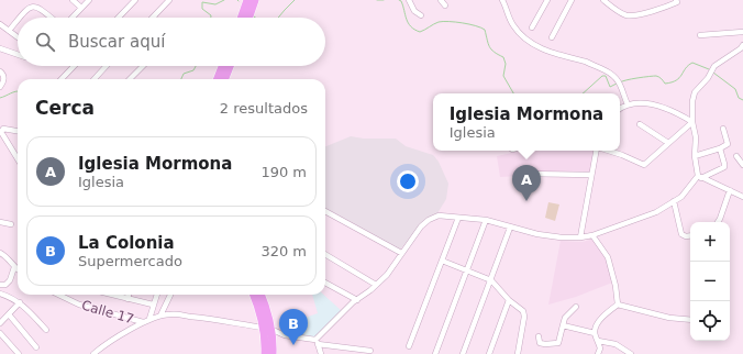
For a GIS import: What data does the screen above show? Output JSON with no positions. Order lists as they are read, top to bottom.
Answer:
{
  "streets": {
    "street": ["Calle 17"]
  },
  "page": {
    "search": "Buscar aquí",
    "heading": ["Cerca", "2 resultados"],
    "popup": ["Iglesia Mormona", "Iglesia"],
    "list": [
      {
        "mark": "A",
        "name": "Iglesia Mormona",
        "note": "Iglesia",
        "value": "190 m"
      },
      {
        "mark": "B",
        "name": "La Colonia",
        "note": "Supermercado",
        "value": "320 m"
      }
    ],
    "pins": ["A", "B"],
    "map_buttons": ["+", "−"]
  }
}
